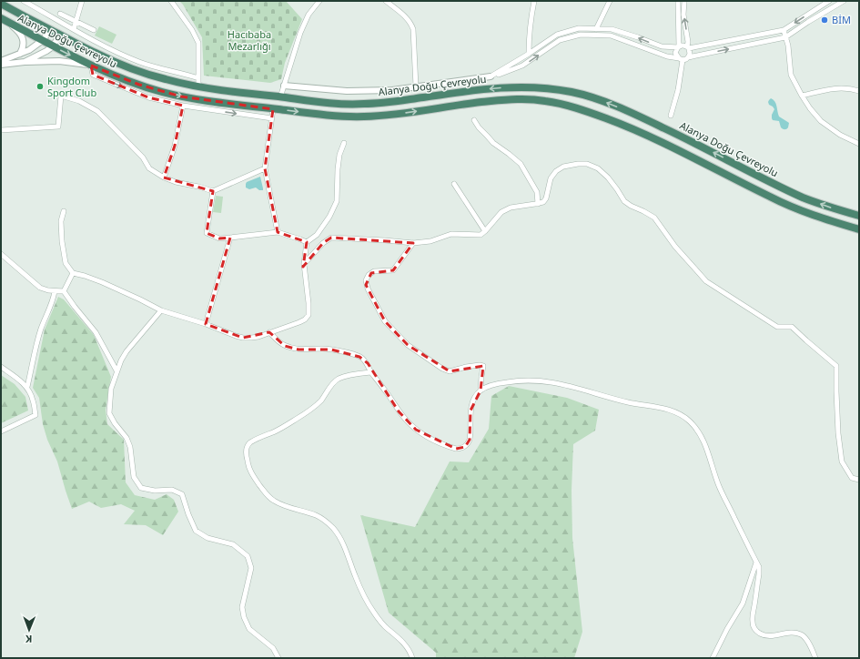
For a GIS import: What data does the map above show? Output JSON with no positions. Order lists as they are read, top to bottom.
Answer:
{
  "streets": {
    "highway": ["Alanya Doğu Çevreyolu"]
  },
  "parks": ["Hacıbaba Mezarlığı"],
  "places": ["BİM", "Kingdom Sport Club"],
  "north": "bottom"
}
